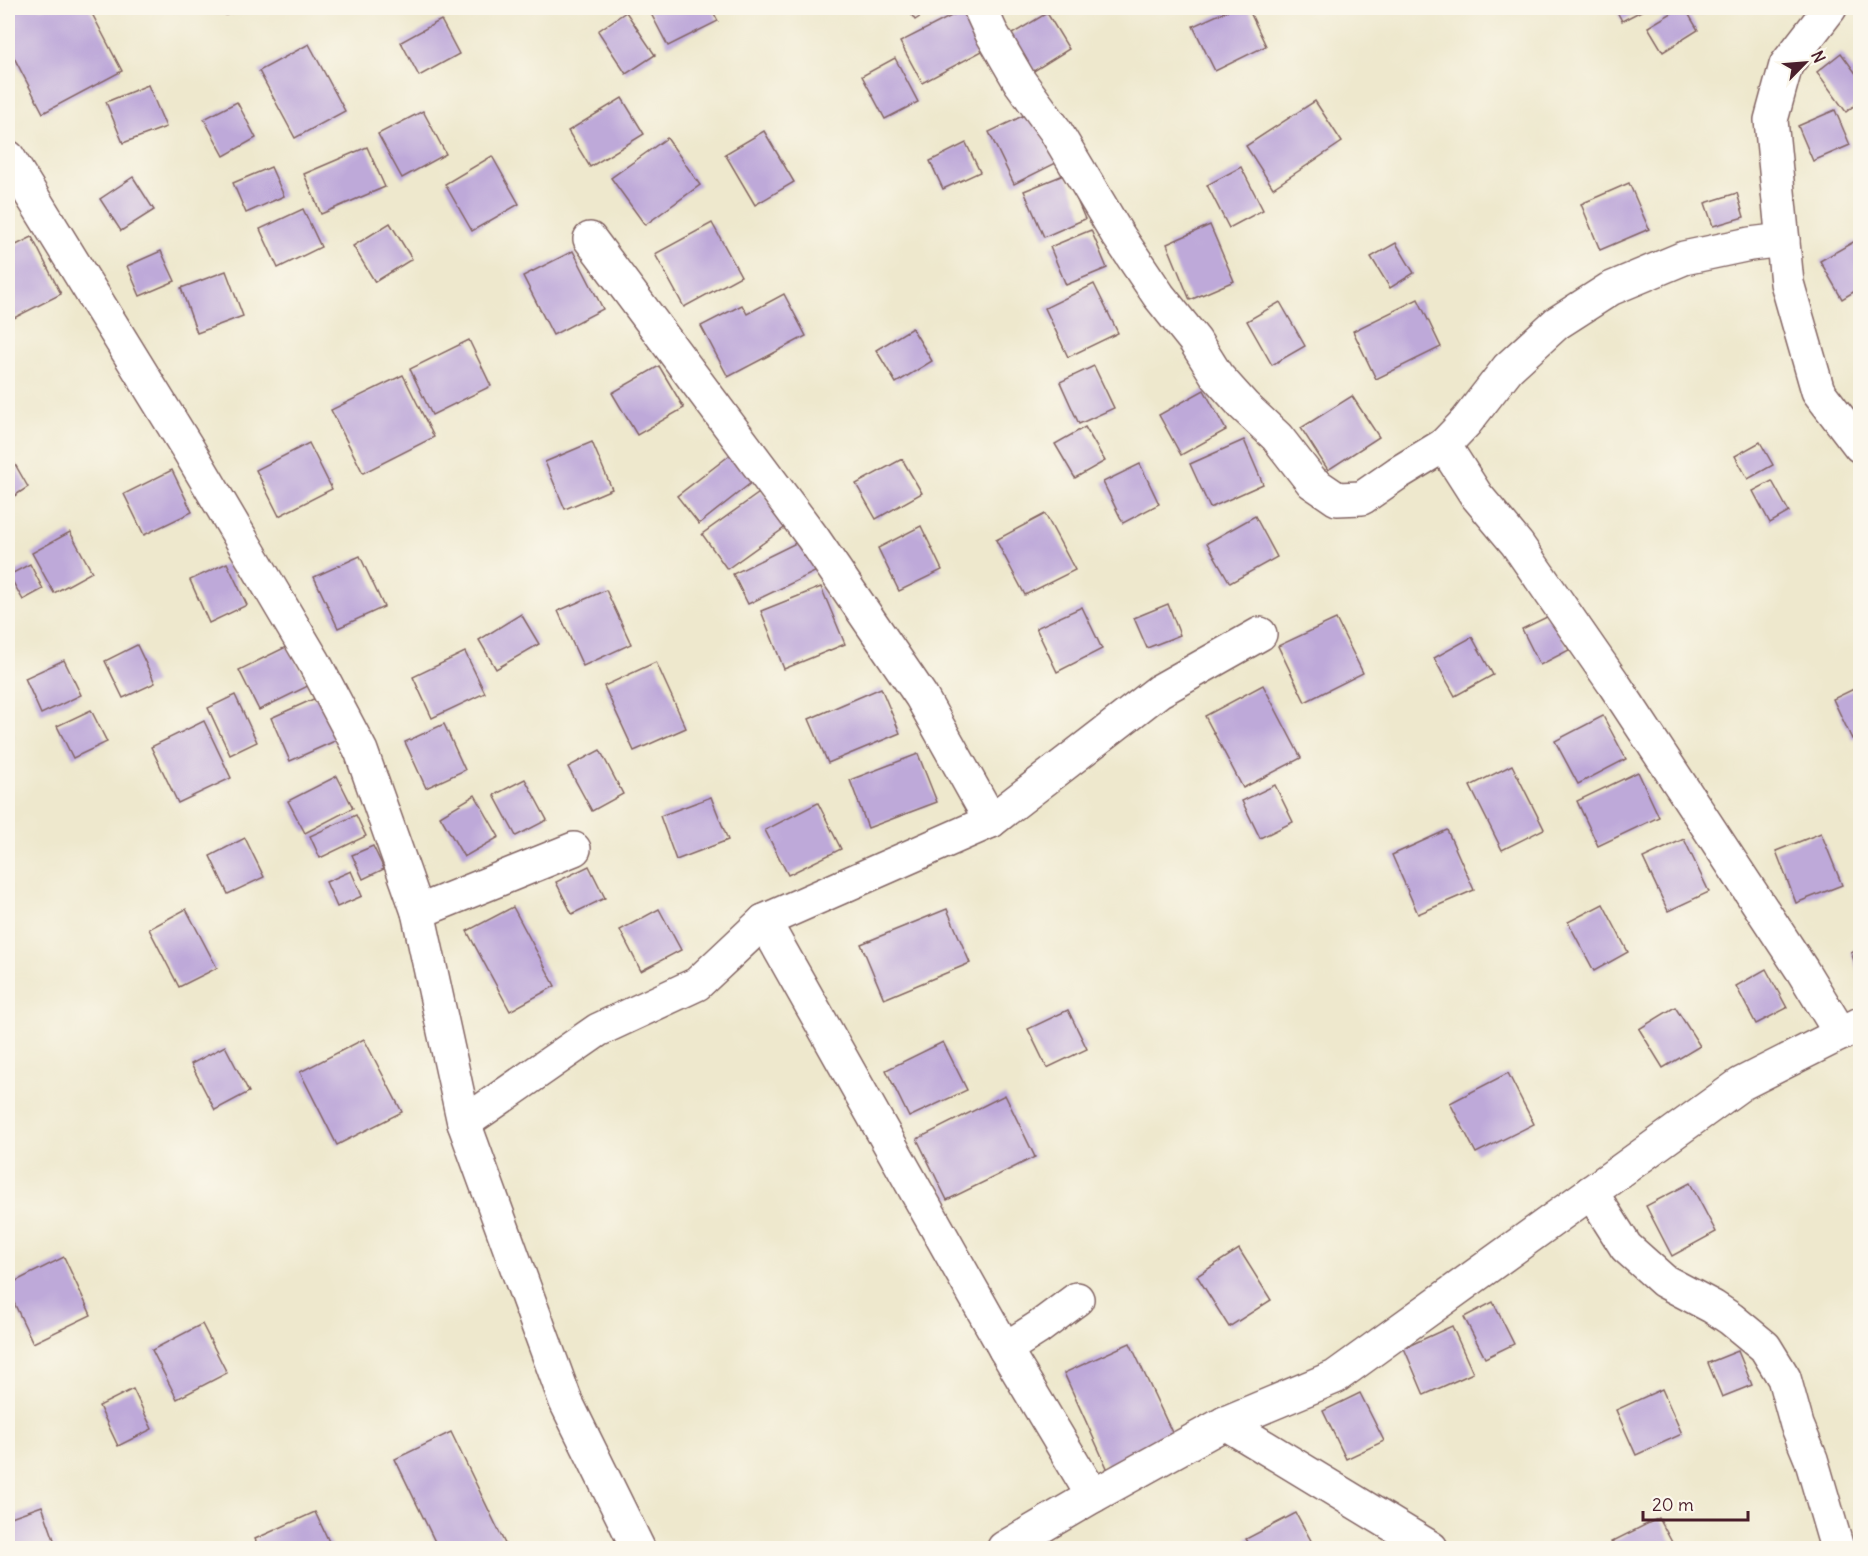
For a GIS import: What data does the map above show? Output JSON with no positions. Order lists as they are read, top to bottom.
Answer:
{
  "scale_bar": "20 m",
  "north": "top right"
}
